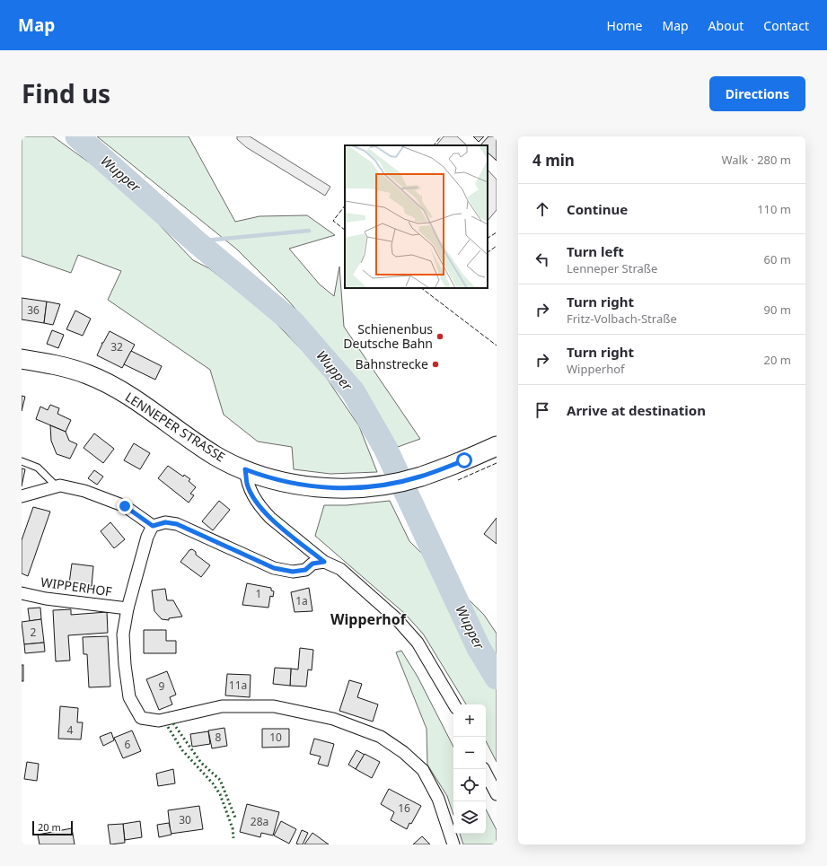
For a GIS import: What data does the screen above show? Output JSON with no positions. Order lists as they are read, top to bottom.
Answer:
{
  "streets": {
    "main road": ["LENNEPER STRASSE"],
    "street": ["WIPPERHOF"]
  },
  "districts": ["Wipperhof"],
  "water": ["Wupper"],
  "places": ["Schienenbus Deutsche Bahn", "Bahnstrecke"],
  "house_numbers": [
    "36",
    "32",
    "1",
    "1a",
    "2",
    "11a",
    "9",
    "4",
    "8",
    "10",
    "6",
    "16",
    "30",
    "28a"
  ],
  "scale_bar": "20 m",
  "page": {
    "header": "Map",
    "nav": [
      "Home",
      "Map",
      "About",
      "Contact"
    ],
    "title": "Find us",
    "buttons": "Directions",
    "heading": ["4 min", "Walk · 280 m"],
    "list": [
      ["Continue", "110 m"],
      ["Turn left", "Lenneper Straße", "60 m"],
      ["Turn right", "Fritz-Volbach-Straße", "90 m"],
      ["Turn right", "Wipperhof", "20 m"],
      "Arrive at destination"
    ],
    "map_buttons": ["+", "−"],
    "scale": "20 m"
  }
}
